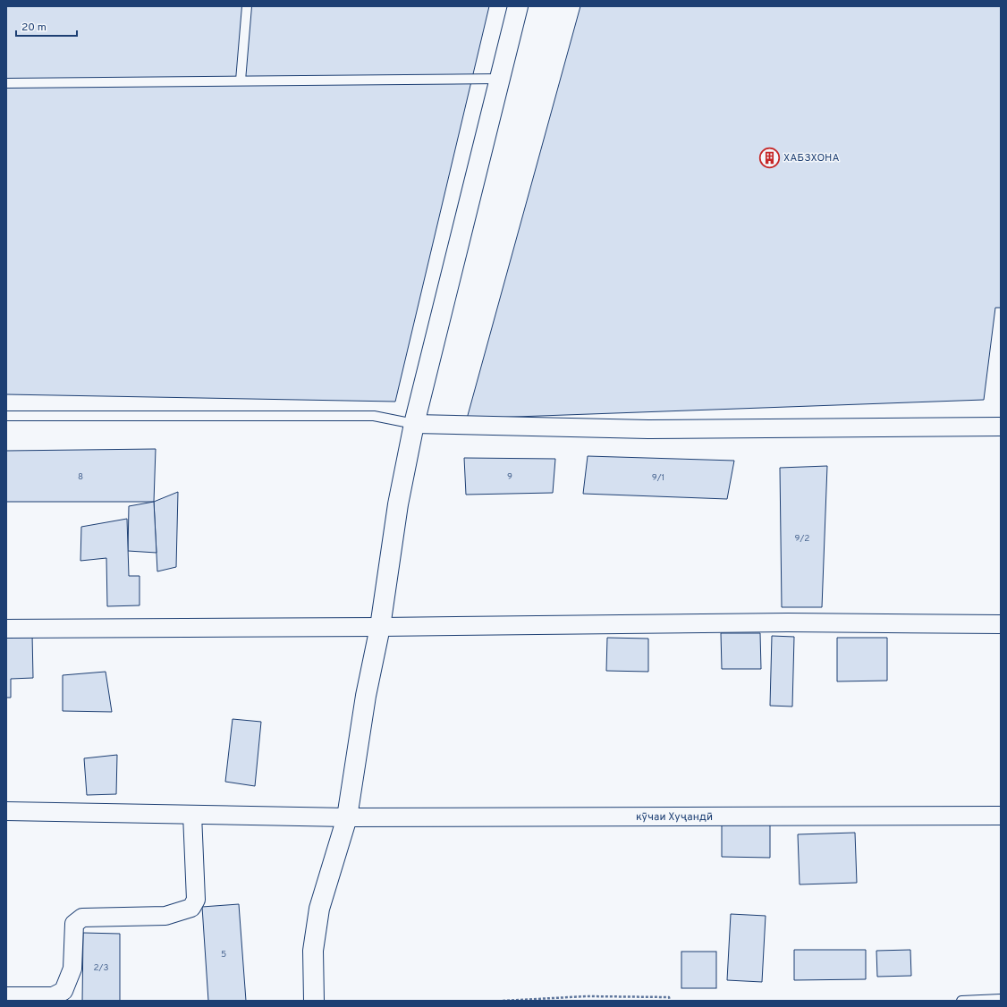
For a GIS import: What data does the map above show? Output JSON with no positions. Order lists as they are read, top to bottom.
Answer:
{
  "streets": {
    "street": ["кӯчаи Хуҷандӣ"]
  },
  "places": {
    "building": ["ХАБЗХОНА"]
  },
  "house_numbers": [
    "8",
    "9",
    "9/1",
    "9/2",
    "5",
    "2/3"
  ],
  "scale_bar": "20 m"
}
